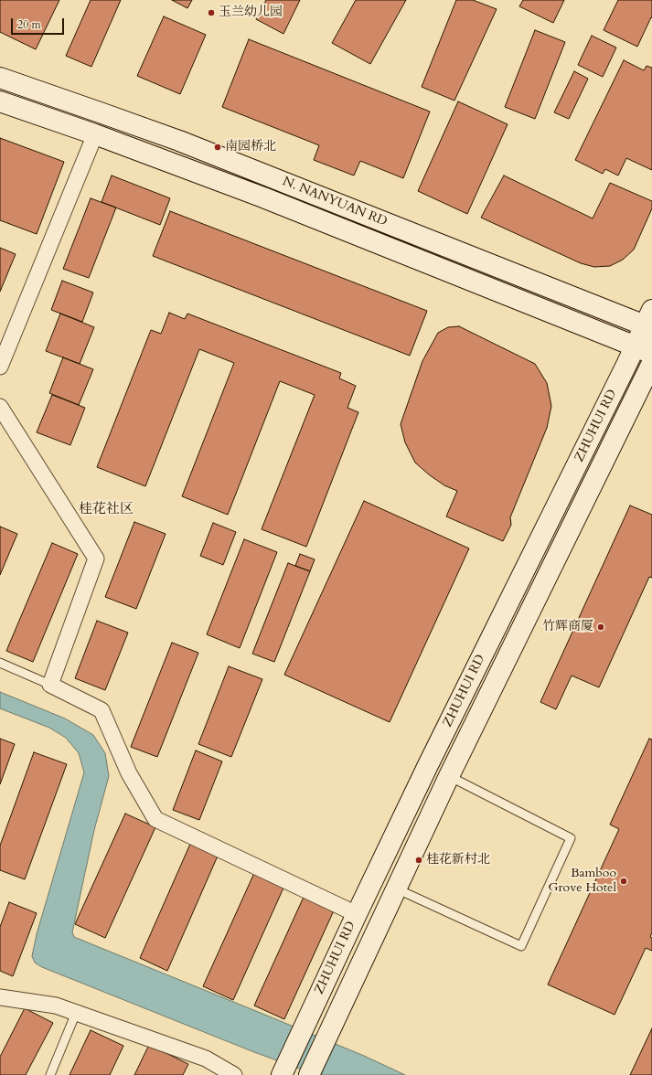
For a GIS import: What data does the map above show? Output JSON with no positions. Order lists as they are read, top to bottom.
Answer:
{
  "streets": {
    "main road": ["N. NANYUAN RD", "ZHUHUI RD"]
  },
  "crossings": [
    ["N. NANYUAN RD", "ZHUHUI RD"]
  ],
  "districts": ["桂花社区"],
  "places": [
    "玉兰幼儿园",
    "南园桥北",
    "竹辉商厦",
    "桂花新村北",
    "Bamboo Grove Hotel"
  ],
  "scale_bar": "20 m"
}
